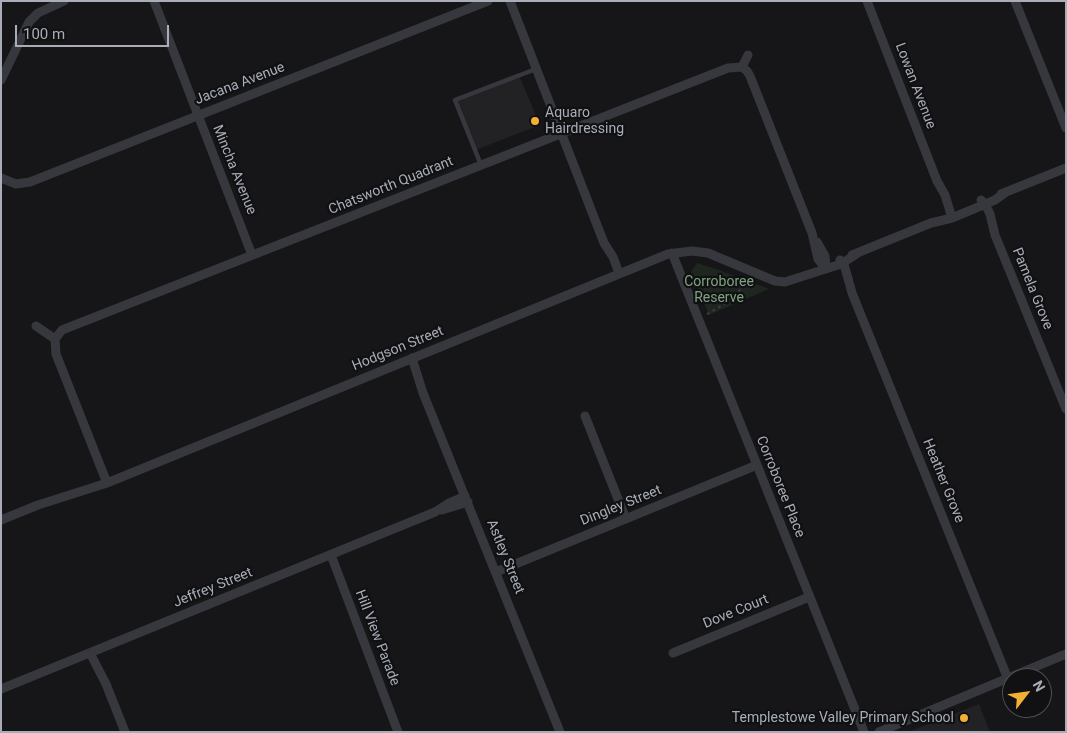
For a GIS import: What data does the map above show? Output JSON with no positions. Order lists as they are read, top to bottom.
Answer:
{
  "streets": {
    "street": [
      "Jacana Avenue",
      "Lowan Avenue",
      "Mincha Avenue",
      "Chatsworth Quadrant",
      "Pamela Grove",
      "Hodgson Street",
      "Heather Grove",
      "Corroboree Place",
      "Dingley Street",
      "Astley Street",
      "Jeffrey Street",
      "Dove Court",
      "Hill View Parade"
    ]
  },
  "crossings": [
    ["Jacana Avenue", "Mincha Avenue"],
    ["Lowan Avenue", "Hodgson Street"],
    ["Mincha Avenue", "Chatsworth Quadrant"],
    ["Pamela Grove", "Hodgson Street"],
    ["Hodgson Street", "Heather Grove"],
    ["Hodgson Street", "Corroboree Place"],
    ["Hodgson Street", "Astley Street"],
    ["Corroboree Place", "Dingley Street"],
    ["Corroboree Place", "Dove Court"],
    ["Dingley Street", "Astley Street"],
    ["Astley Street", "Jeffrey Street"],
    ["Jeffrey Street", "Hill View Parade"]
  ],
  "parks": ["Corroboree Reserve"],
  "places": ["Aquaro Hairdressing", "Templestowe Valley Primary School"],
  "scale_bar": "100 m",
  "north": "top right"
}
